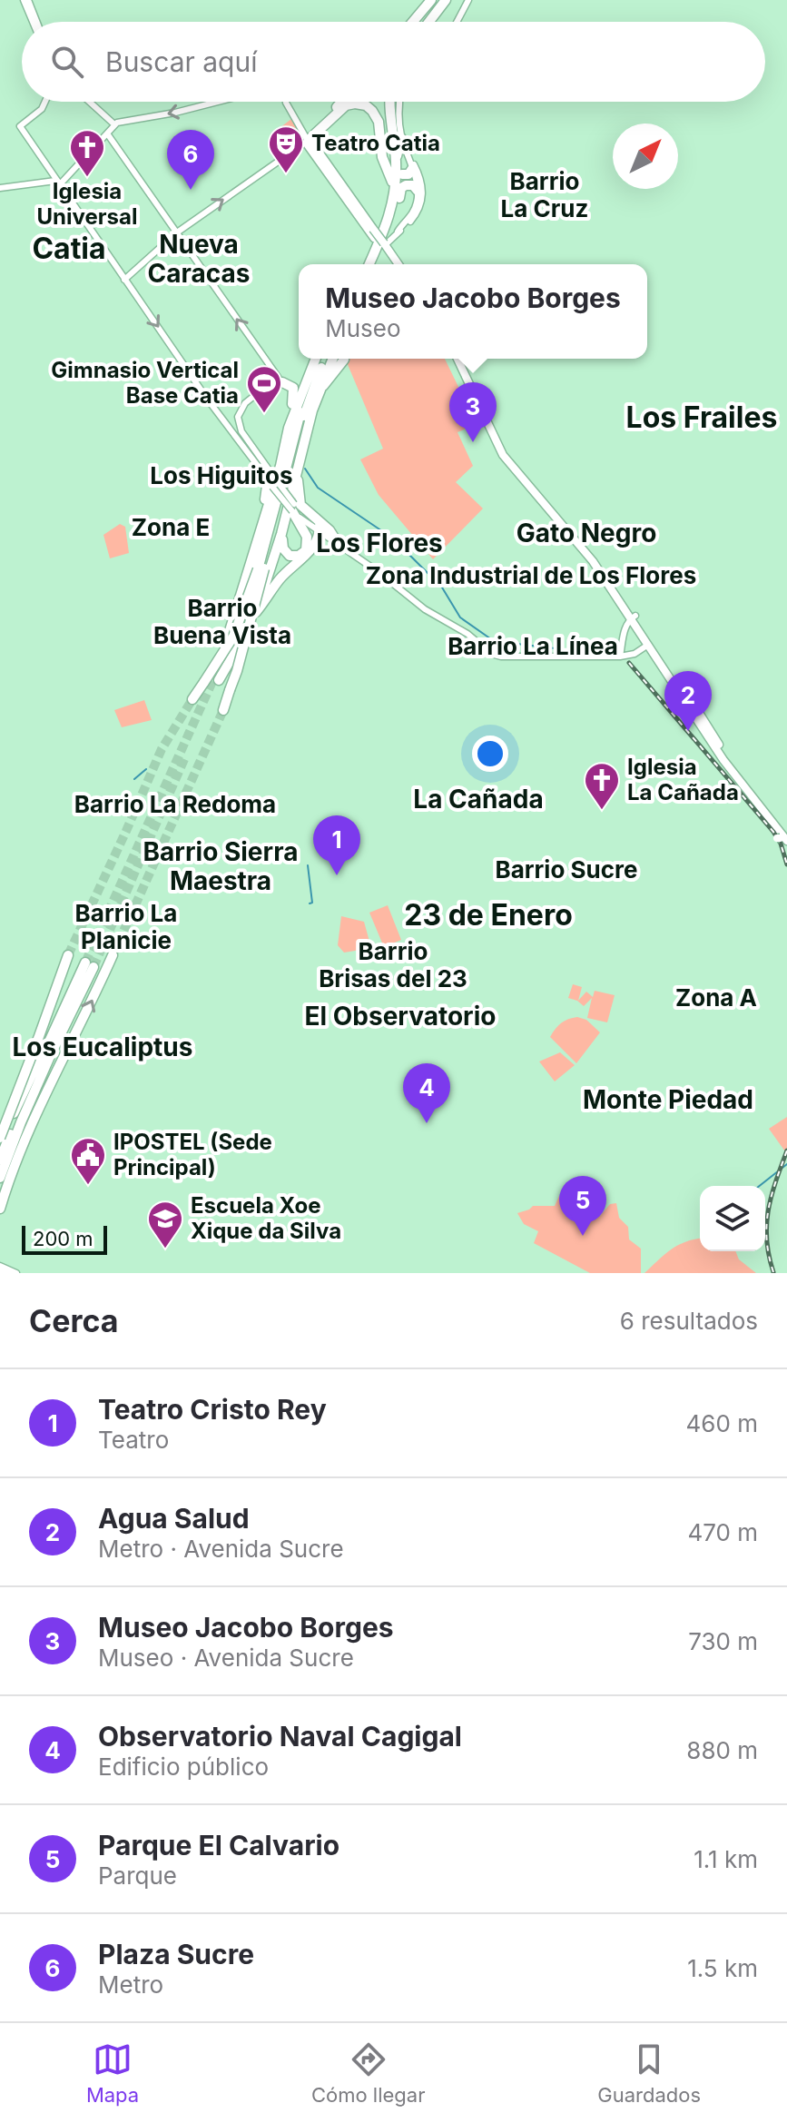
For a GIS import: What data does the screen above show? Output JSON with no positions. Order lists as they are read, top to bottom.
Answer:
{
  "districts": [
    "Barrio La Cruz",
    "Nueva Caracas",
    "Catia",
    "Los Frailes",
    "Los Higuitos",
    "Zona E",
    "Gato Negro",
    "Los Flores",
    "Zona Industrial de Los Flores",
    "Barrio Buena Vista",
    "Barrio La Línea",
    "La Cañada",
    "Barrio La Redoma",
    "Barrio Sierra Maestra",
    "Barrio Sucre",
    "Barrio La Planicie",
    "23 de Enero",
    "Barrio Brisas del 23",
    "Zona A",
    "El Observatorio",
    "Los Eucaliptus",
    "Monte Piedad"
  ],
  "places": {
    "theatre": ["Teatro Catia"],
    "church": ["Iglesia Universal", "Iglesia La Cañada"],
    "sports": ["Gimnasio Vertical Base Catia"],
    "public building": ["IPOSTEL (Sede Principal)"],
    "school or university": ["Escuela Xoe Xique da Silva"]
  },
  "scale_bar": "200 m",
  "north": "top right",
  "page": {
    "search": "Buscar aquí",
    "pins": [
      "6",
      "3",
      "2",
      "1",
      "4",
      "5"
    ],
    "popup": ["Museo Jacobo Borges", "Museo"],
    "scale": "200 m",
    "heading": ["Cerca", "6 resultados"],
    "list": [
      {
        "mark": "1",
        "name": "Teatro Cristo Rey",
        "note": "Teatro",
        "value": "460 m"
      },
      {
        "mark": "2",
        "name": "Agua Salud",
        "note": "Metro · Avenida Sucre",
        "value": "470 m"
      },
      {
        "mark": "3",
        "name": "Museo Jacobo Borges",
        "note": "Museo · Avenida Sucre",
        "value": "730 m"
      },
      {
        "mark": "4",
        "name": "Observatorio Naval Cagigal",
        "note": "Edificio público",
        "value": "880 m"
      },
      {
        "mark": "5",
        "name": "Parque El Calvario",
        "note": "Parque",
        "value": "1.1 km"
      },
      {
        "mark": "6",
        "name": "Plaza Sucre",
        "note": "Metro",
        "value": "1.5 km"
      }
    ],
    "nav": ["Mapa", "Cómo llegar", "Guardados"]
  }
}
